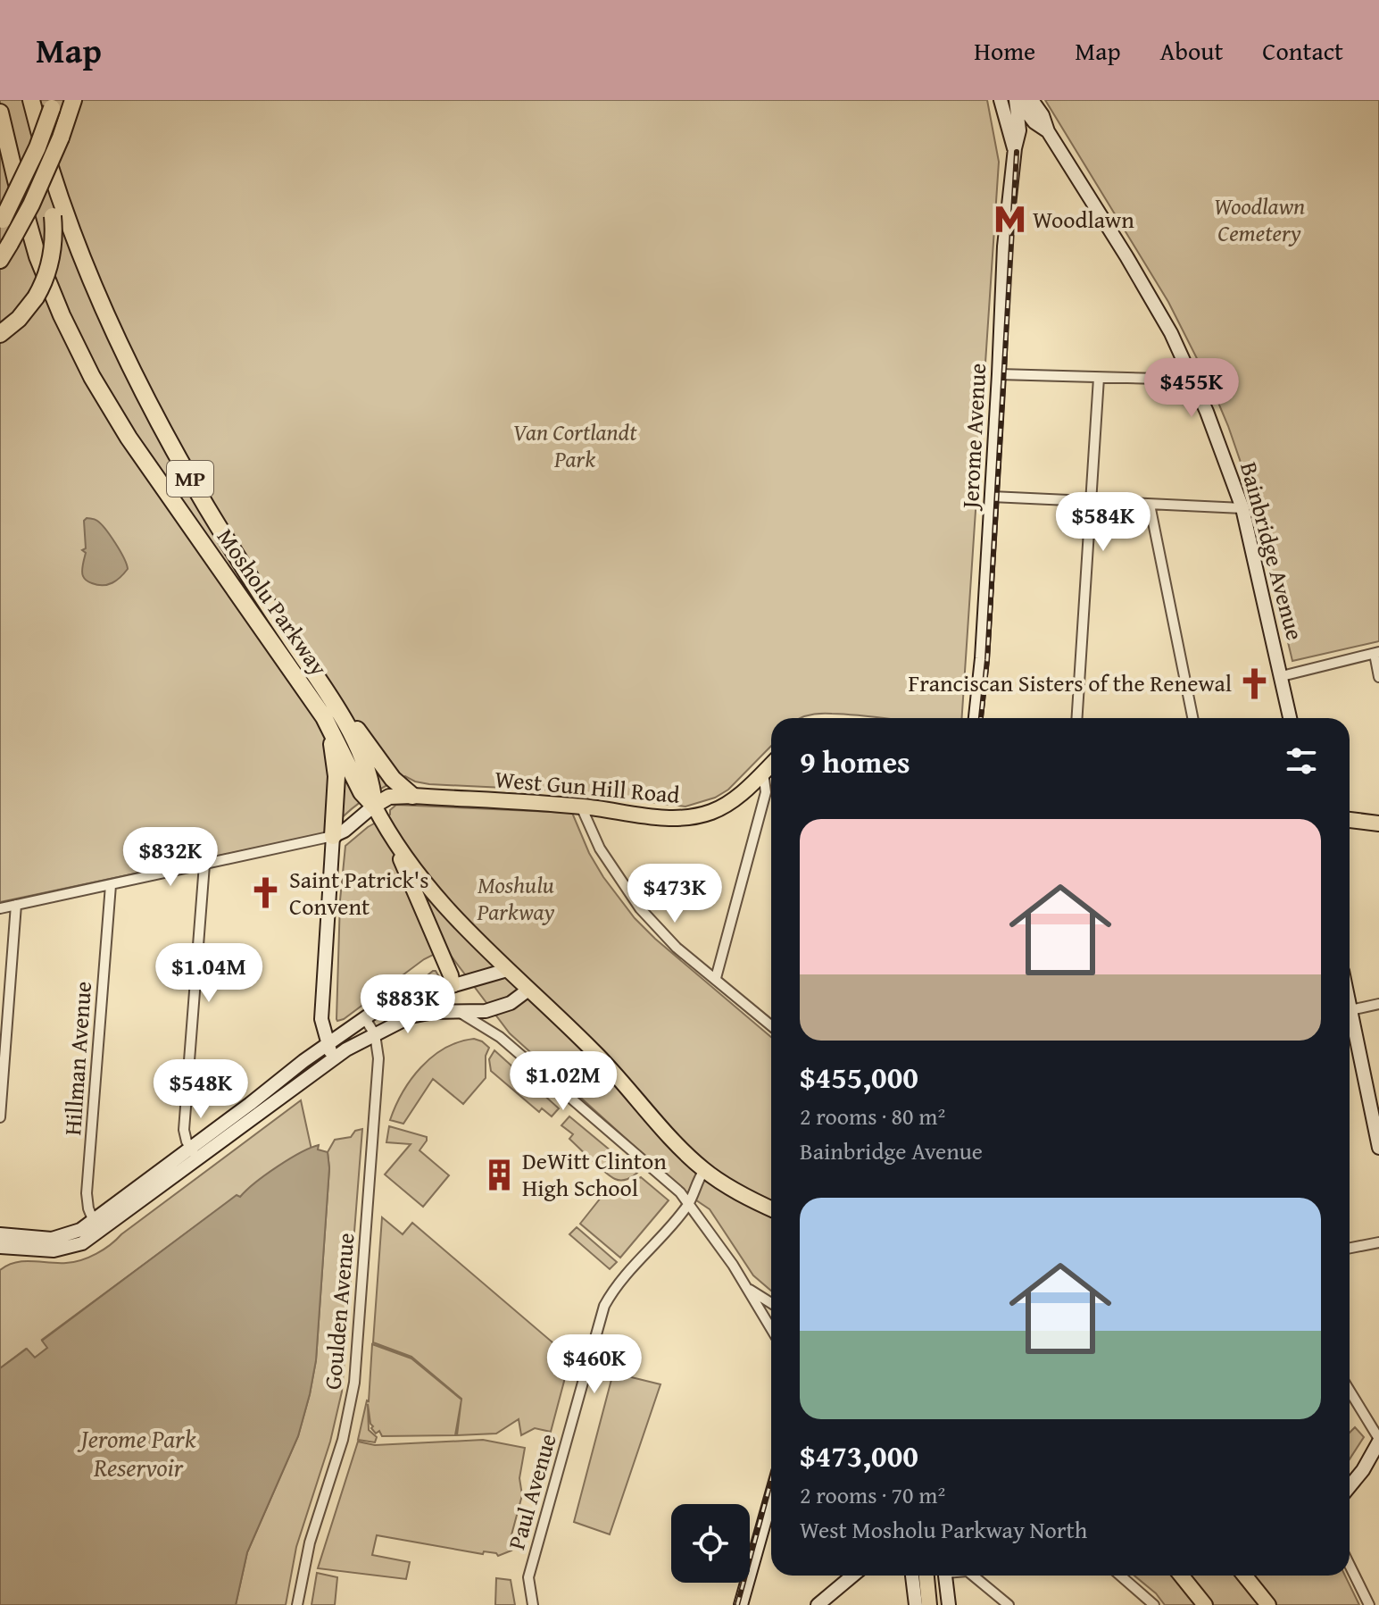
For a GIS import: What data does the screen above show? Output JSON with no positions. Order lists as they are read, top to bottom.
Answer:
{
  "streets": {
    "highway": ["MP", "Mosholu Parkway"],
    "main road": ["Jerome Avenue", "Bainbridge Avenue", "West Gun Hill Road"],
    "street": ["Hillman Avenue", "Goulden Avenue", "Paul Avenue"]
  },
  "crossings": [
    ["Jerome Avenue", "Bainbridge Avenue"],
    ["Mosholu Parkway", "West Gun Hill Road"],
    ["Mosholu Parkway", "Paul Avenue"]
  ],
  "water": ["Jerome Park Reservoir"],
  "parks": ["Woodlawn Cemetery", "Van Cortlandt Park", "Moshulu Parkway"],
  "places": {
    "metro station": ["Woodlawn"],
    "church": ["Franciscan Sisters of the Renewal", "Saint Patrick's Convent"],
    "building": ["DeWitt Clinton High School"]
  },
  "page": {
    "header": "Map",
    "nav": [
      "Home",
      "Map",
      "About",
      "Contact"
    ],
    "price": [
      "$455K",
      "$584K",
      "$832K",
      "$473K",
      "$1.04M",
      "$883K",
      "$1.02M",
      "$548K",
      "$460K"
    ],
    "heading": "9 homes",
    "list": [
      {
        "name": "$455,000",
        "note": "2 rooms · 80 m² · Bainbridge Avenue"
      },
      {
        "name": "$473,000",
        "note": "2 rooms · 70 m² · West Mosholu Parkway North"
      }
    ]
  }
}
